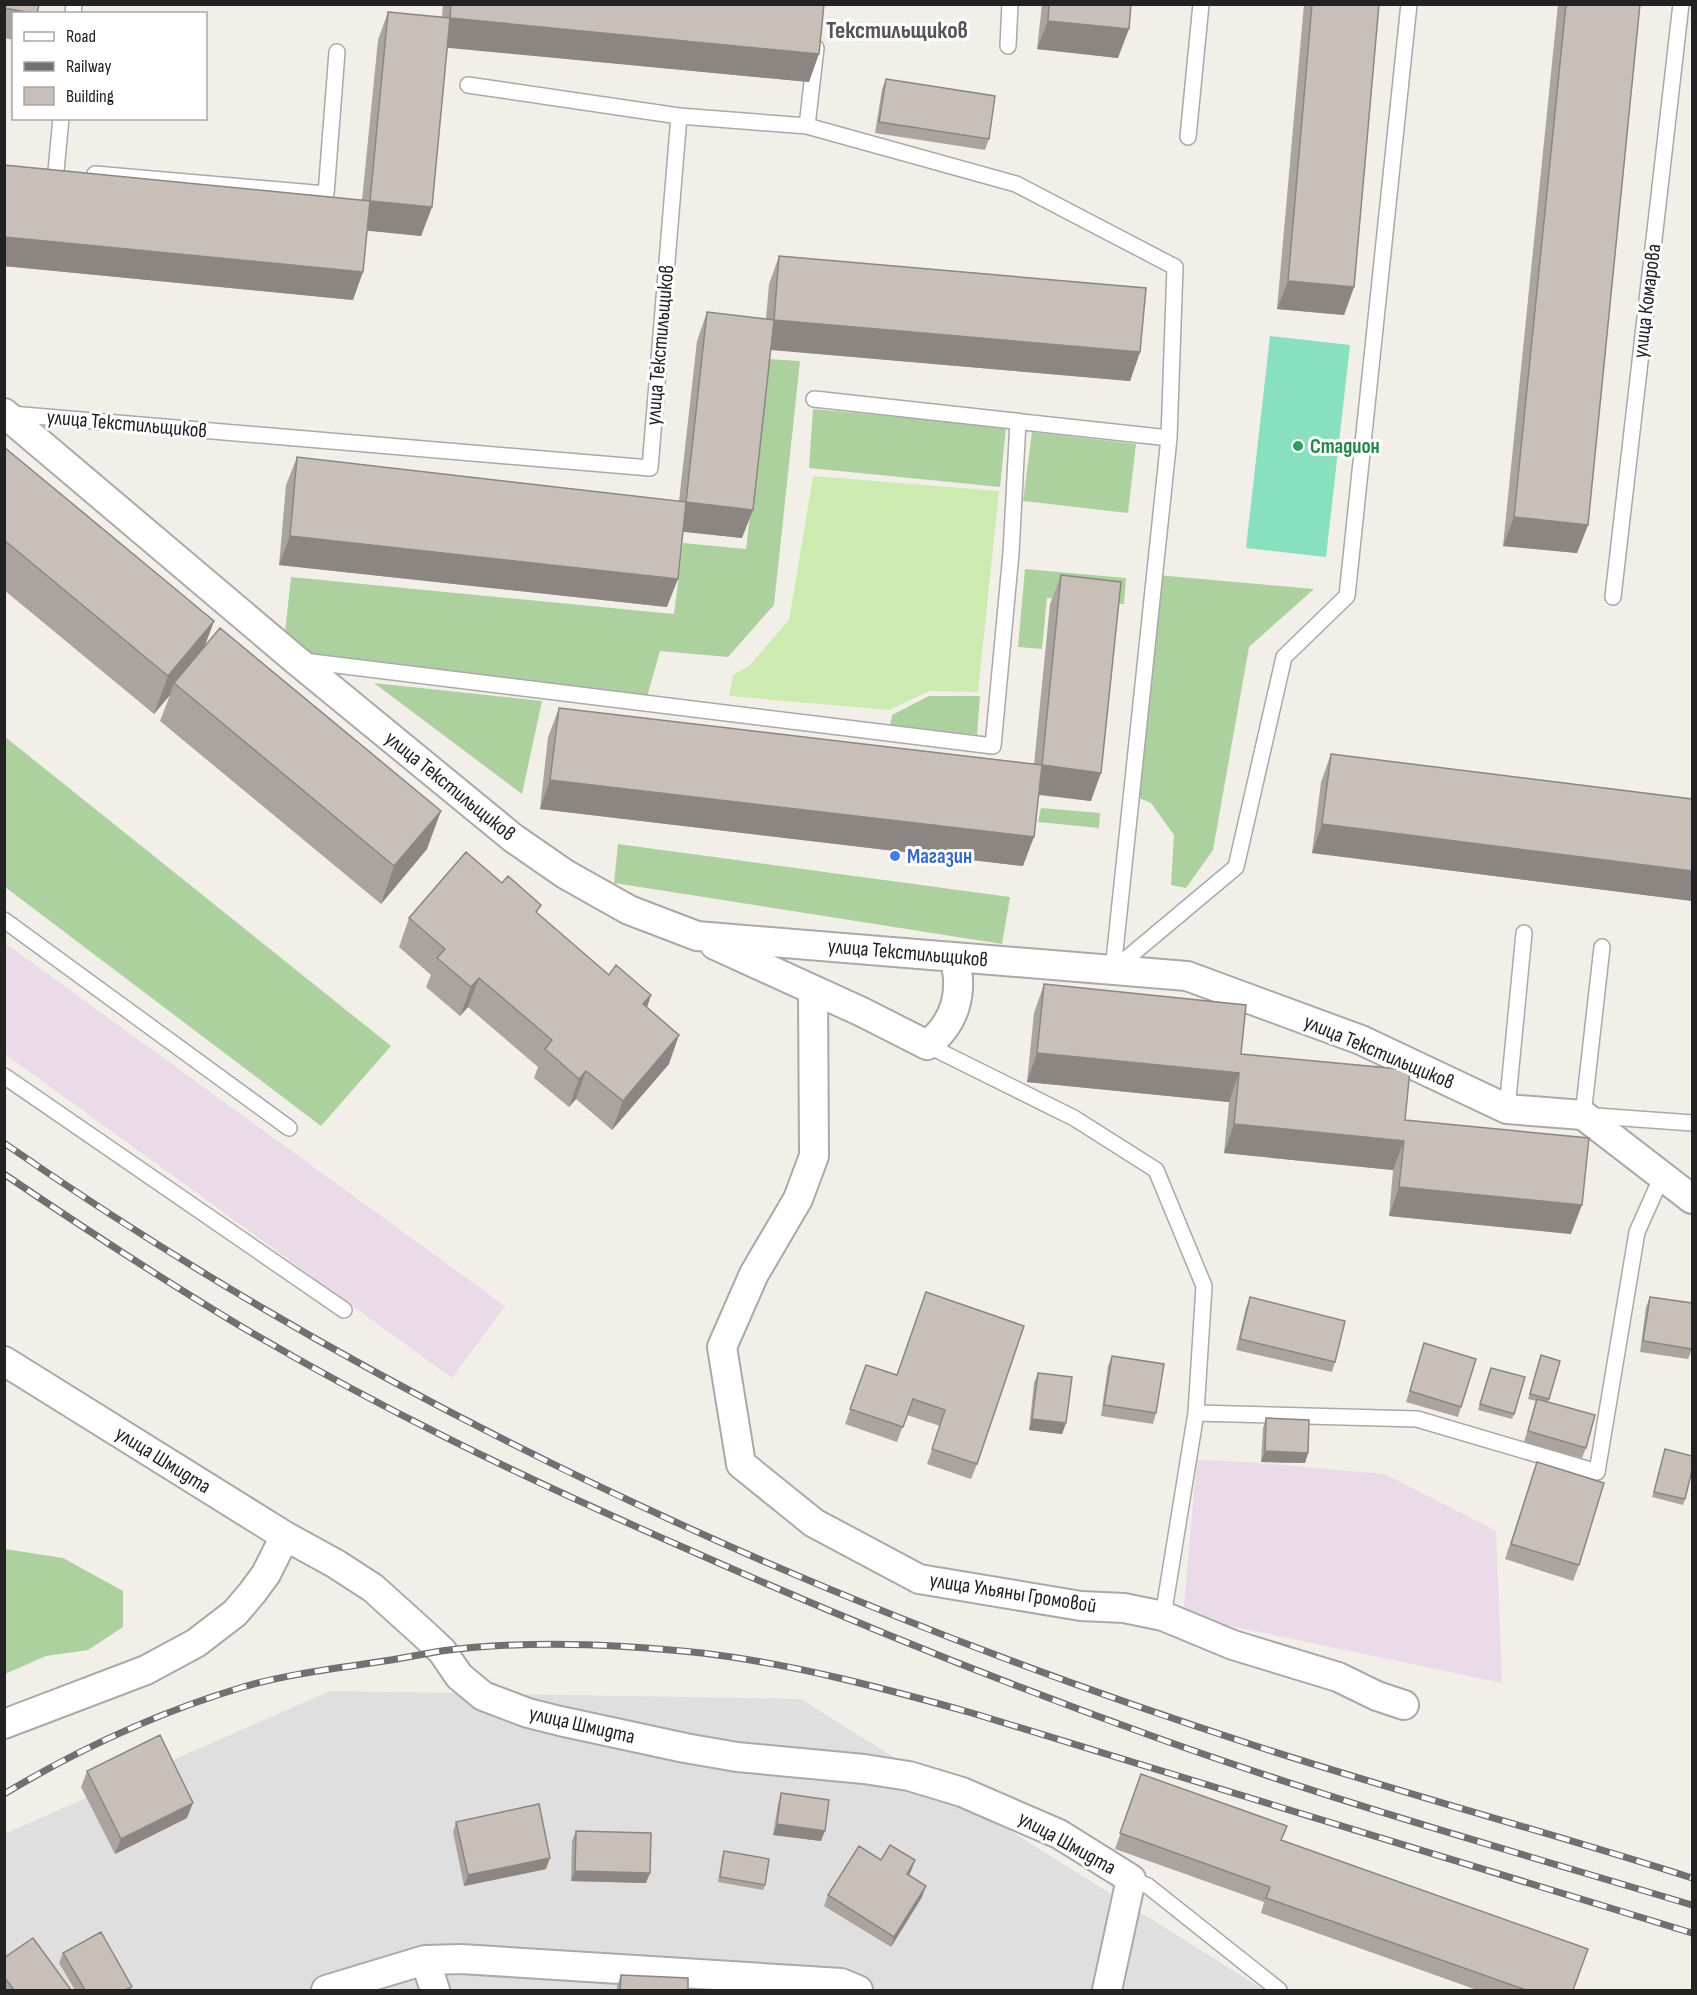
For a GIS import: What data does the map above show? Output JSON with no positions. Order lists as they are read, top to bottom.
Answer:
{
  "streets": {
    "street": ["улица Текстильщиков", "улица Шмидта", "улица Ульяны Громовой"],
    "lane": ["улица Комарова"]
  },
  "districts": ["Текстильщиков"],
  "places": ["Стадион", "Магазин"],
  "legend": ["Road", "Railway", "Building"]
}
